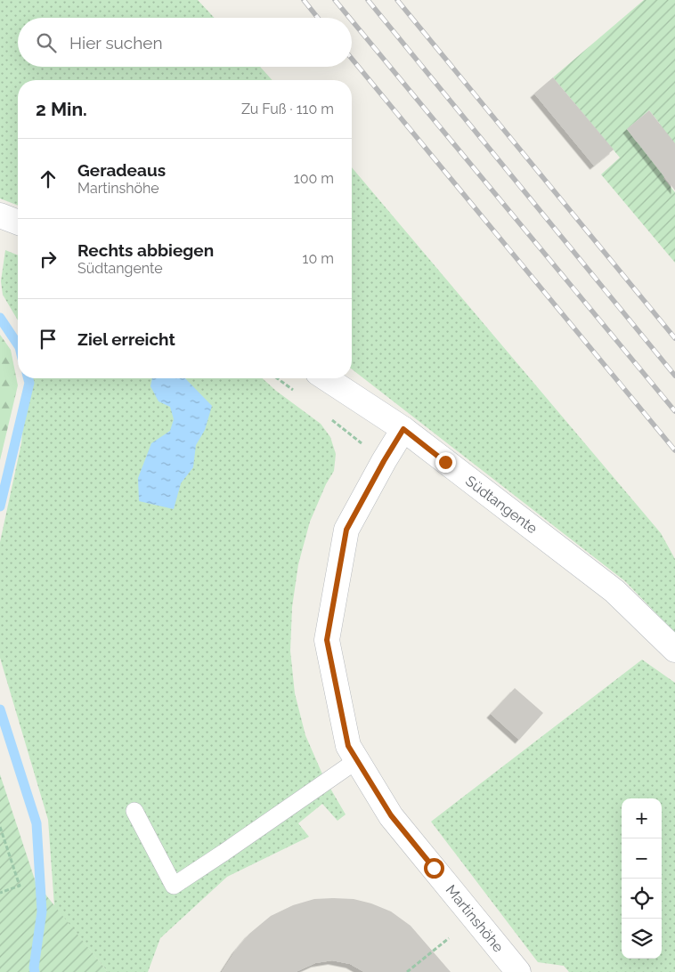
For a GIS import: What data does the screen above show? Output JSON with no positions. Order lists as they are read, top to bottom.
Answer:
{
  "streets": {
    "street": ["Südtangente", "Martinshöhe"]
  },
  "crossings": [
    ["Südtangente", "Martinshöhe"]
  ],
  "page": {
    "search": "Hier suchen",
    "heading": ["2 Min.", "Zu Fuß · 110 m"],
    "list": [
      ["Geradeaus", "Martinshöhe", "100 m"],
      ["Rechts abbiegen", "Südtangente", "10 m"],
      "Ziel erreicht"
    ],
    "map_buttons": ["+", "−"]
  }
}
